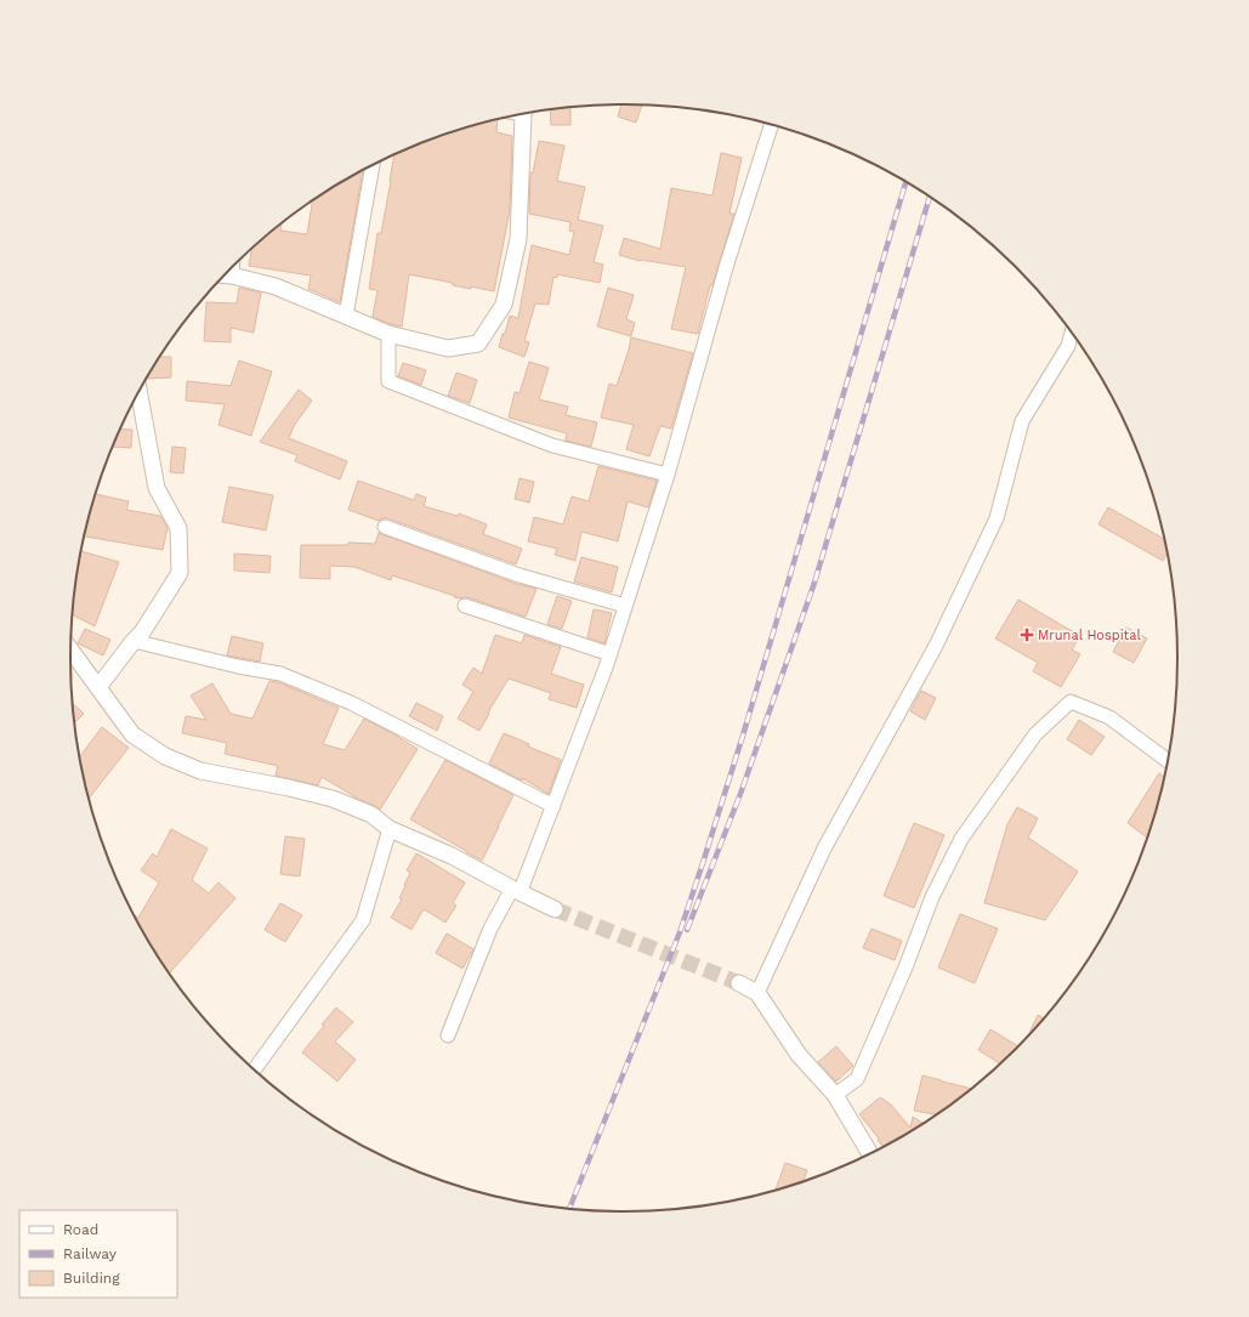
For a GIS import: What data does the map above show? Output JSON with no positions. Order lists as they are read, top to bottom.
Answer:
{
  "places": {
    "health": ["Mrunal Hospital"]
  },
  "legend": ["Road", "Railway", "Building"]
}
